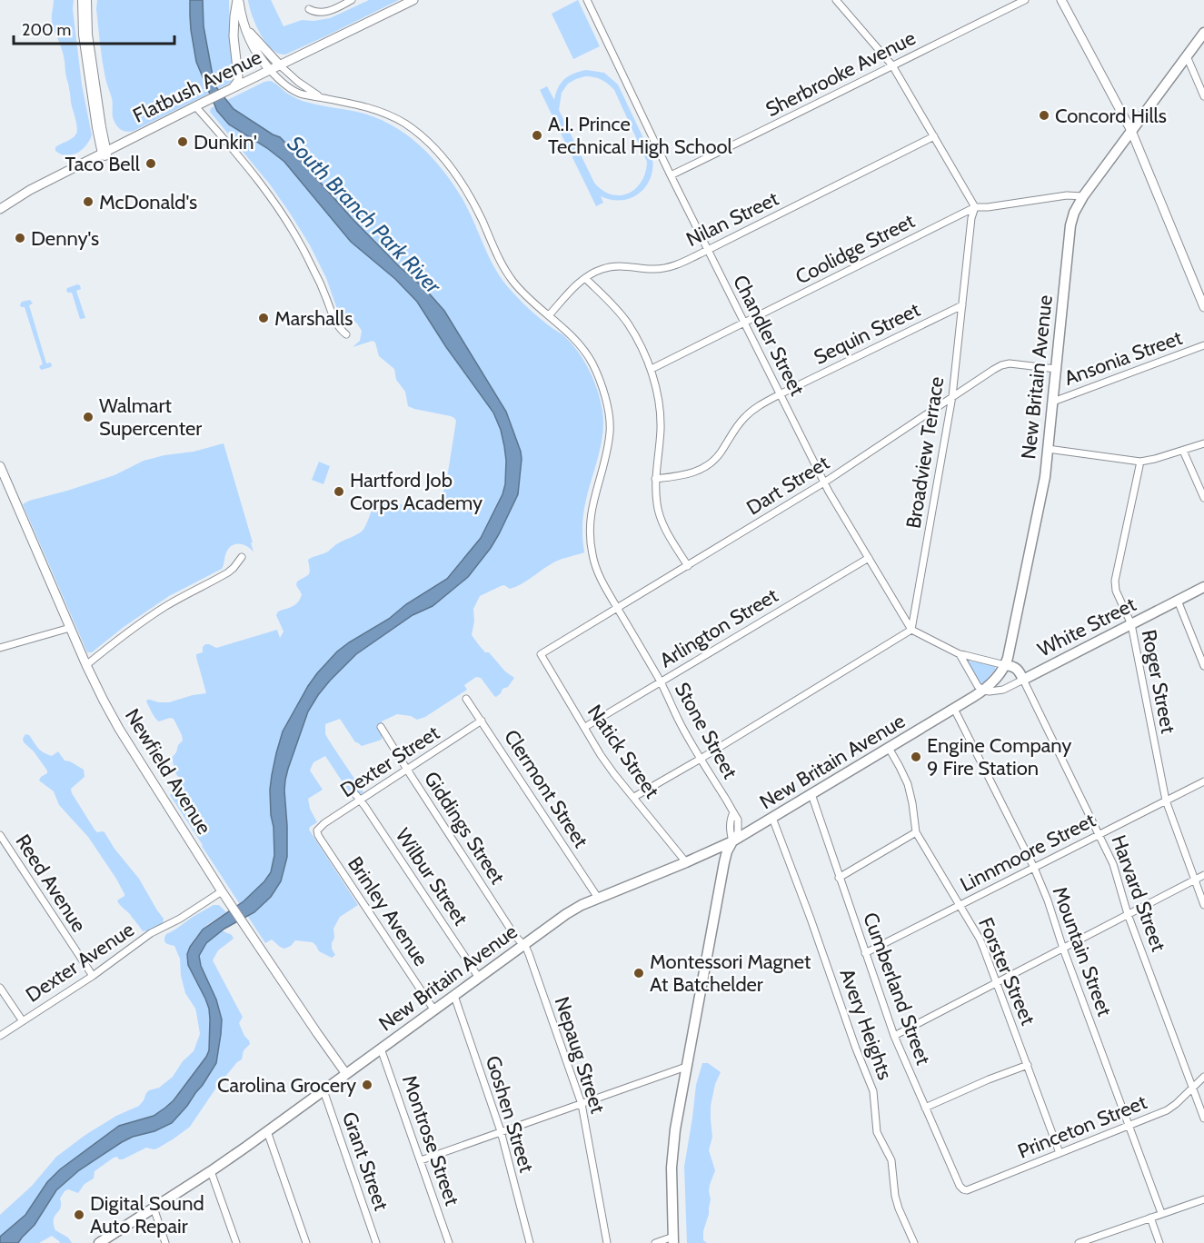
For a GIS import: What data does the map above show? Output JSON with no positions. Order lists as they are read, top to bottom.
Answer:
{
  "streets": {
    "main road": ["New Britain Avenue", "White Street", "Harvard Street"],
    "street": [
      "Sherbrooke Avenue",
      "Flatbush Avenue",
      "Nilan Street",
      "Coolidge Street",
      "Sequin Street",
      "Chandler Street",
      "Ansonia Street",
      "Broadview Terrace",
      "Dart Street",
      "Arlington Street",
      "Roger Street",
      "Stone Street",
      "Natick Street",
      "Dexter Street",
      "Newfield Avenue",
      "Clermont Street",
      "Giddings Street",
      "Linnmoore Street",
      "Wilbur Street",
      "Reed Avenue",
      "Brinley Avenue",
      "Mountain Street",
      "Dexter Avenue",
      "Forster Street",
      "Cumberland Street",
      "Avery Heights",
      "Nepaug Street",
      "Goshen Street",
      "Princeton Street",
      "Montrose Street",
      "Grant Street"
    ]
  },
  "crossings": [
    ["Sherbrooke Avenue", "Chandler Street"],
    ["Flatbush Avenue", "Stone Street"],
    ["Nilan Street", "Chandler Street"],
    ["Nilan Street", "Stone Street"],
    ["Coolidge Street", "Chandler Street"],
    ["Coolidge Street", "New Britain Avenue"],
    ["Coolidge Street", "Broadview Terrace"],
    ["Sequin Street", "Chandler Street"],
    ["Sequin Street", "Broadview Terrace"],
    ["Chandler Street", "Broadview Terrace"],
    ["Chandler Street", "Dart Street"],
    ["Chandler Street", "Arlington Street"],
    ["Ansonia Street", "New Britain Avenue"],
    ["New Britain Avenue", "Dart Street"],
    ["New Britain Avenue", "White Street"],
    ["New Britain Avenue", "Stone Street"],
    ["New Britain Avenue", "Natick Street"],
    ["New Britain Avenue", "Newfield Avenue"],
    ["New Britain Avenue", "Clermont Street"],
    ["New Britain Avenue", "Giddings Street"],
    ["New Britain Avenue", "Wilbur Street"],
    ["New Britain Avenue", "Harvard Street"],
    ["New Britain Avenue", "Brinley Avenue"],
    ["New Britain Avenue", "Mountain Street"],
    ["New Britain Avenue", "Forster Street"],
    ["New Britain Avenue", "Cumberland Street"],
    ["New Britain Avenue", "Avery Heights"],
    ["New Britain Avenue", "Nepaug Street"],
    ["New Britain Avenue", "Goshen Street"],
    ["New Britain Avenue", "Montrose Street"],
    ["New Britain Avenue", "Grant Street"],
    ["Broadview Terrace", "Dart Street"],
    ["Dart Street", "Stone Street"],
    ["Dart Street", "Natick Street"],
    ["White Street", "Roger Street"],
    ["White Street", "Harvard Street"],
    ["Arlington Street", "Stone Street"],
    ["Arlington Street", "Natick Street"],
    ["Roger Street", "Linnmoore Street"],
    ["Dexter Street", "Clermont Street"],
    ["Dexter Street", "Giddings Street"],
    ["Dexter Street", "Wilbur Street"],
    ["Dexter Street", "Brinley Avenue"],
    ["Newfield Avenue", "Dexter Avenue"],
    ["Giddings Street", "Nepaug Street"],
    ["Linnmoore Street", "Harvard Street"],
    ["Linnmoore Street", "Mountain Street"],
    ["Linnmoore Street", "Forster Street"],
    ["Linnmoore Street", "Cumberland Street"],
    ["Reed Avenue", "Dexter Avenue"],
    ["Harvard Street", "Princeton Street"],
    ["Mountain Street", "Princeton Street"],
    ["Forster Street", "Princeton Street"],
    ["Cumberland Street", "Princeton Street"]
  ],
  "water": ["South Branch Park River"],
  "places": [
    "Concord Hills",
    "A.I. Prince Technical High School",
    "Dunkin'",
    "Taco Bell",
    "McDonald's",
    "Denny's",
    "Marshalls",
    "Walmart Supercenter",
    "Hartford Job Corps Academy",
    "Engine Company 9 Fire Station",
    "Montessori Magnet At Batchelder",
    "Carolina Grocery",
    "Digital Sound Auto Repair"
  ],
  "scale_bar": "200 m"
}
